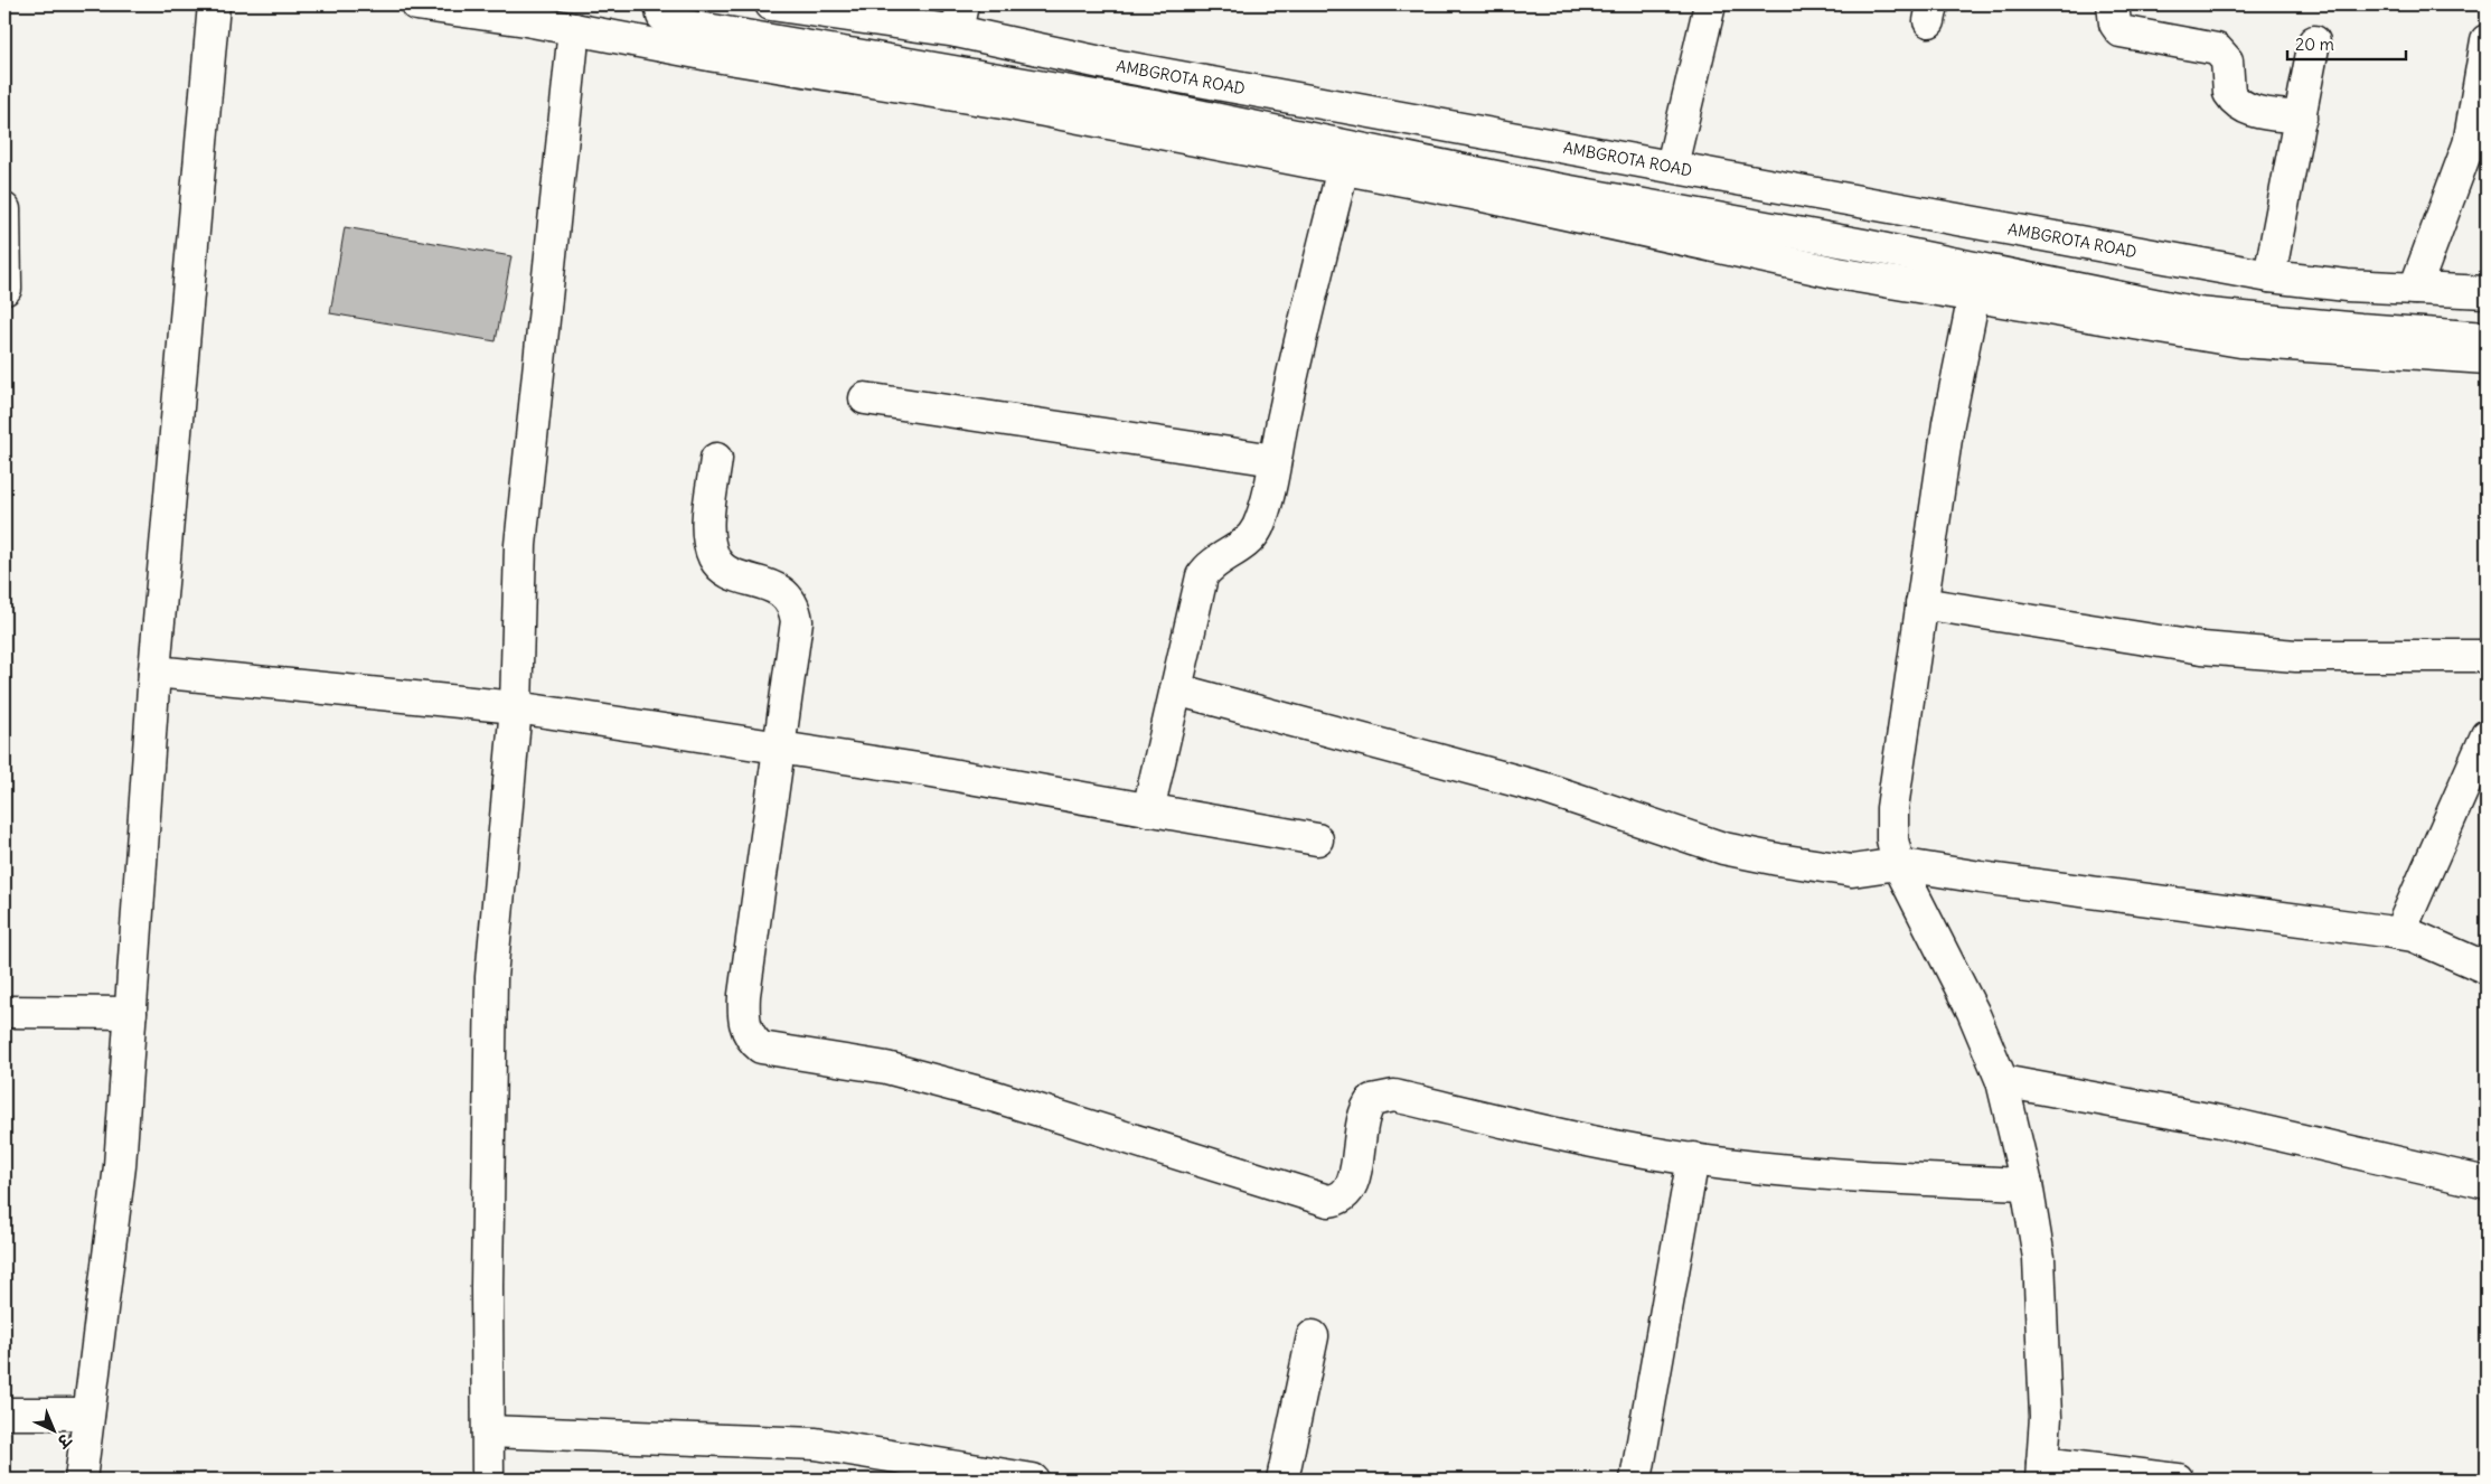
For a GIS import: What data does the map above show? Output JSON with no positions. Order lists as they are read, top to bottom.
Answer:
{
  "streets": {
    "street": ["AMBGROTA ROAD"]
  },
  "scale_bar": "20 m",
  "north": "bottom right"
}
